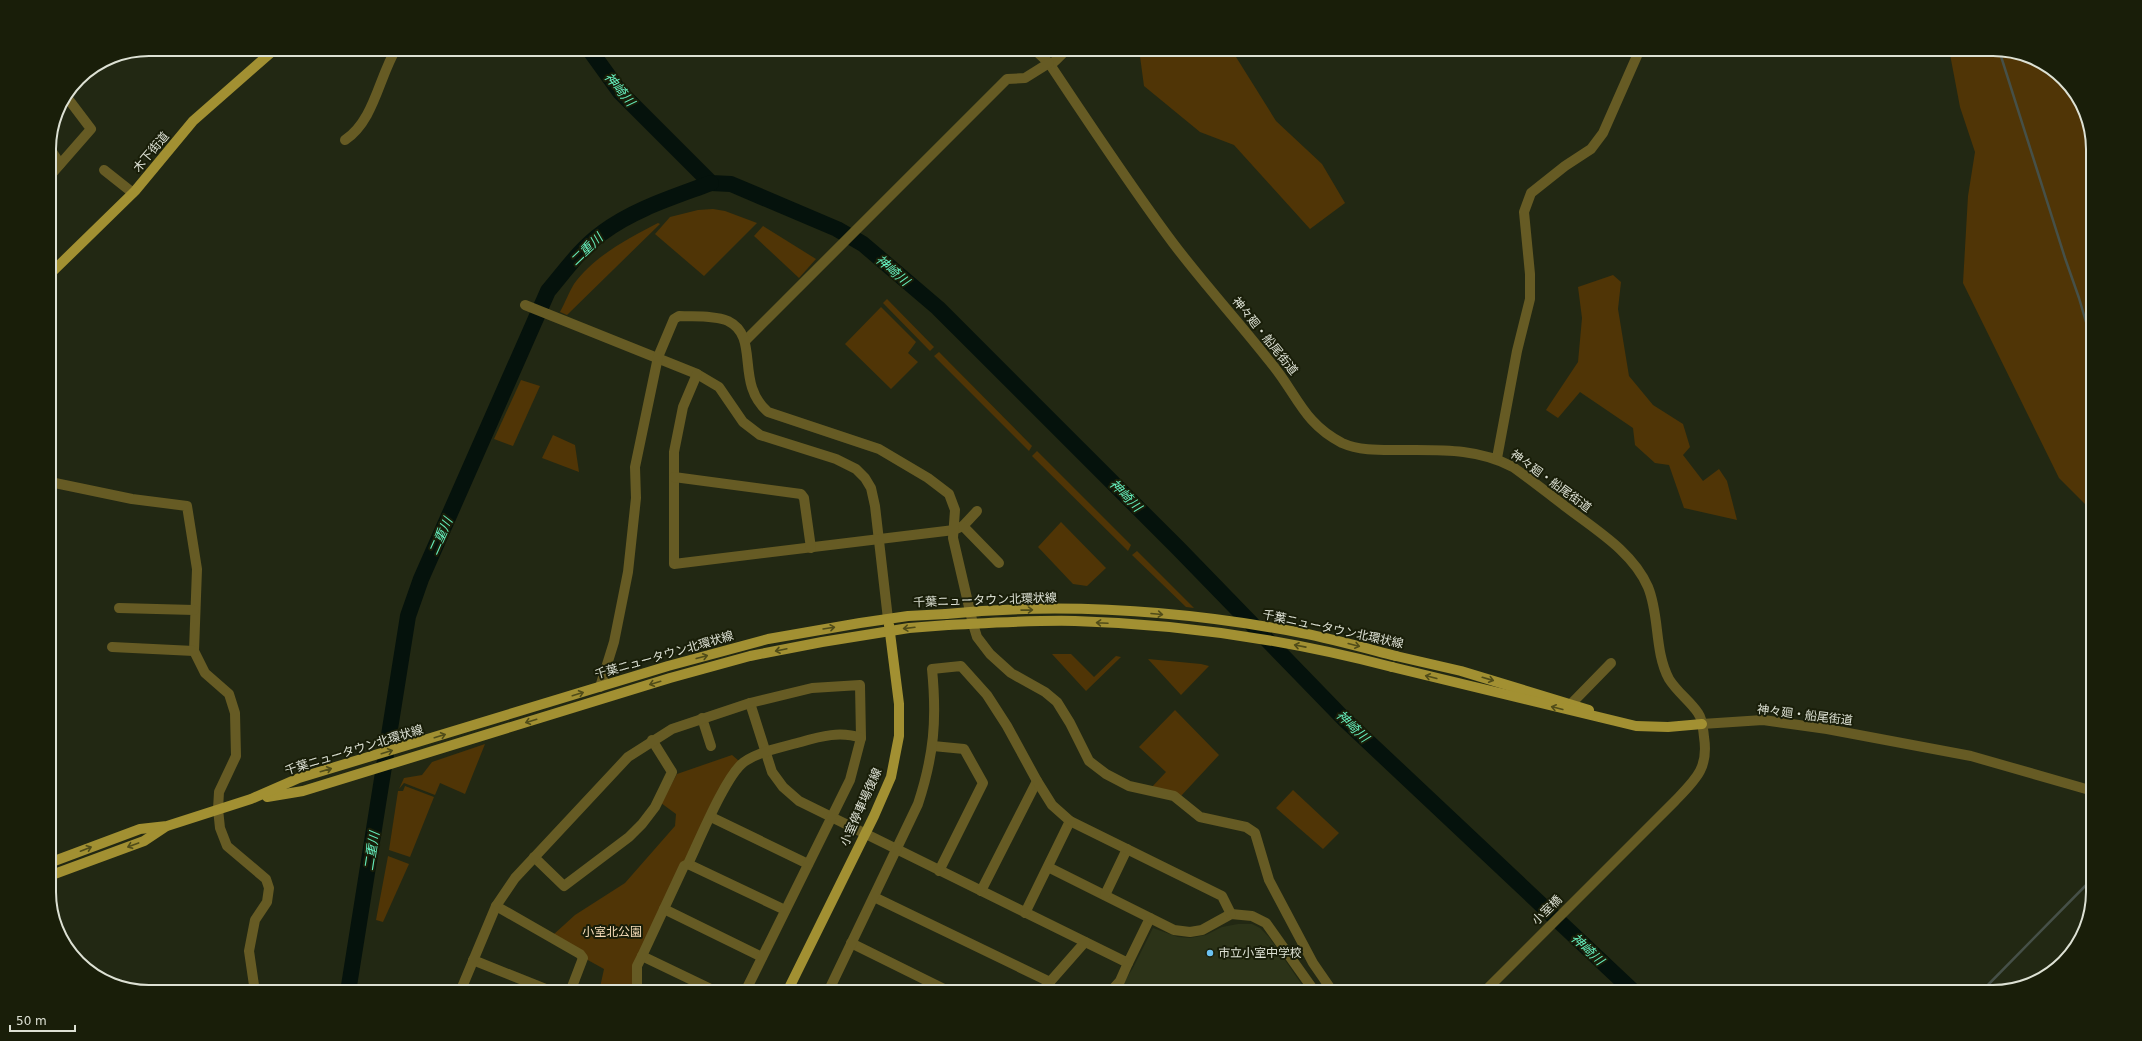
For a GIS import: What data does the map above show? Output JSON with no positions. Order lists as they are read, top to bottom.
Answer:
{
  "streets": {
    "main road": ["木下街道", "千葉ニュータウン北環状線", "小室停車場復線"],
    "street": ["神々廻・船尾街道", "小室橋"]
  },
  "crossings": [
    ["神々廻・船尾街道", "千葉ニュータウン北環状線"],
    ["神々廻・船尾街道", "小室橋"],
    ["千葉ニュータウン北環状線", "小室停車場復線"],
    ["千葉ニュータウン北環状線", "小室橋"]
  ],
  "water": ["神崎川", "二重川"],
  "parks": ["小室北公園"],
  "places": ["市立小室中学校"],
  "scale_bar": "50 m"
}
